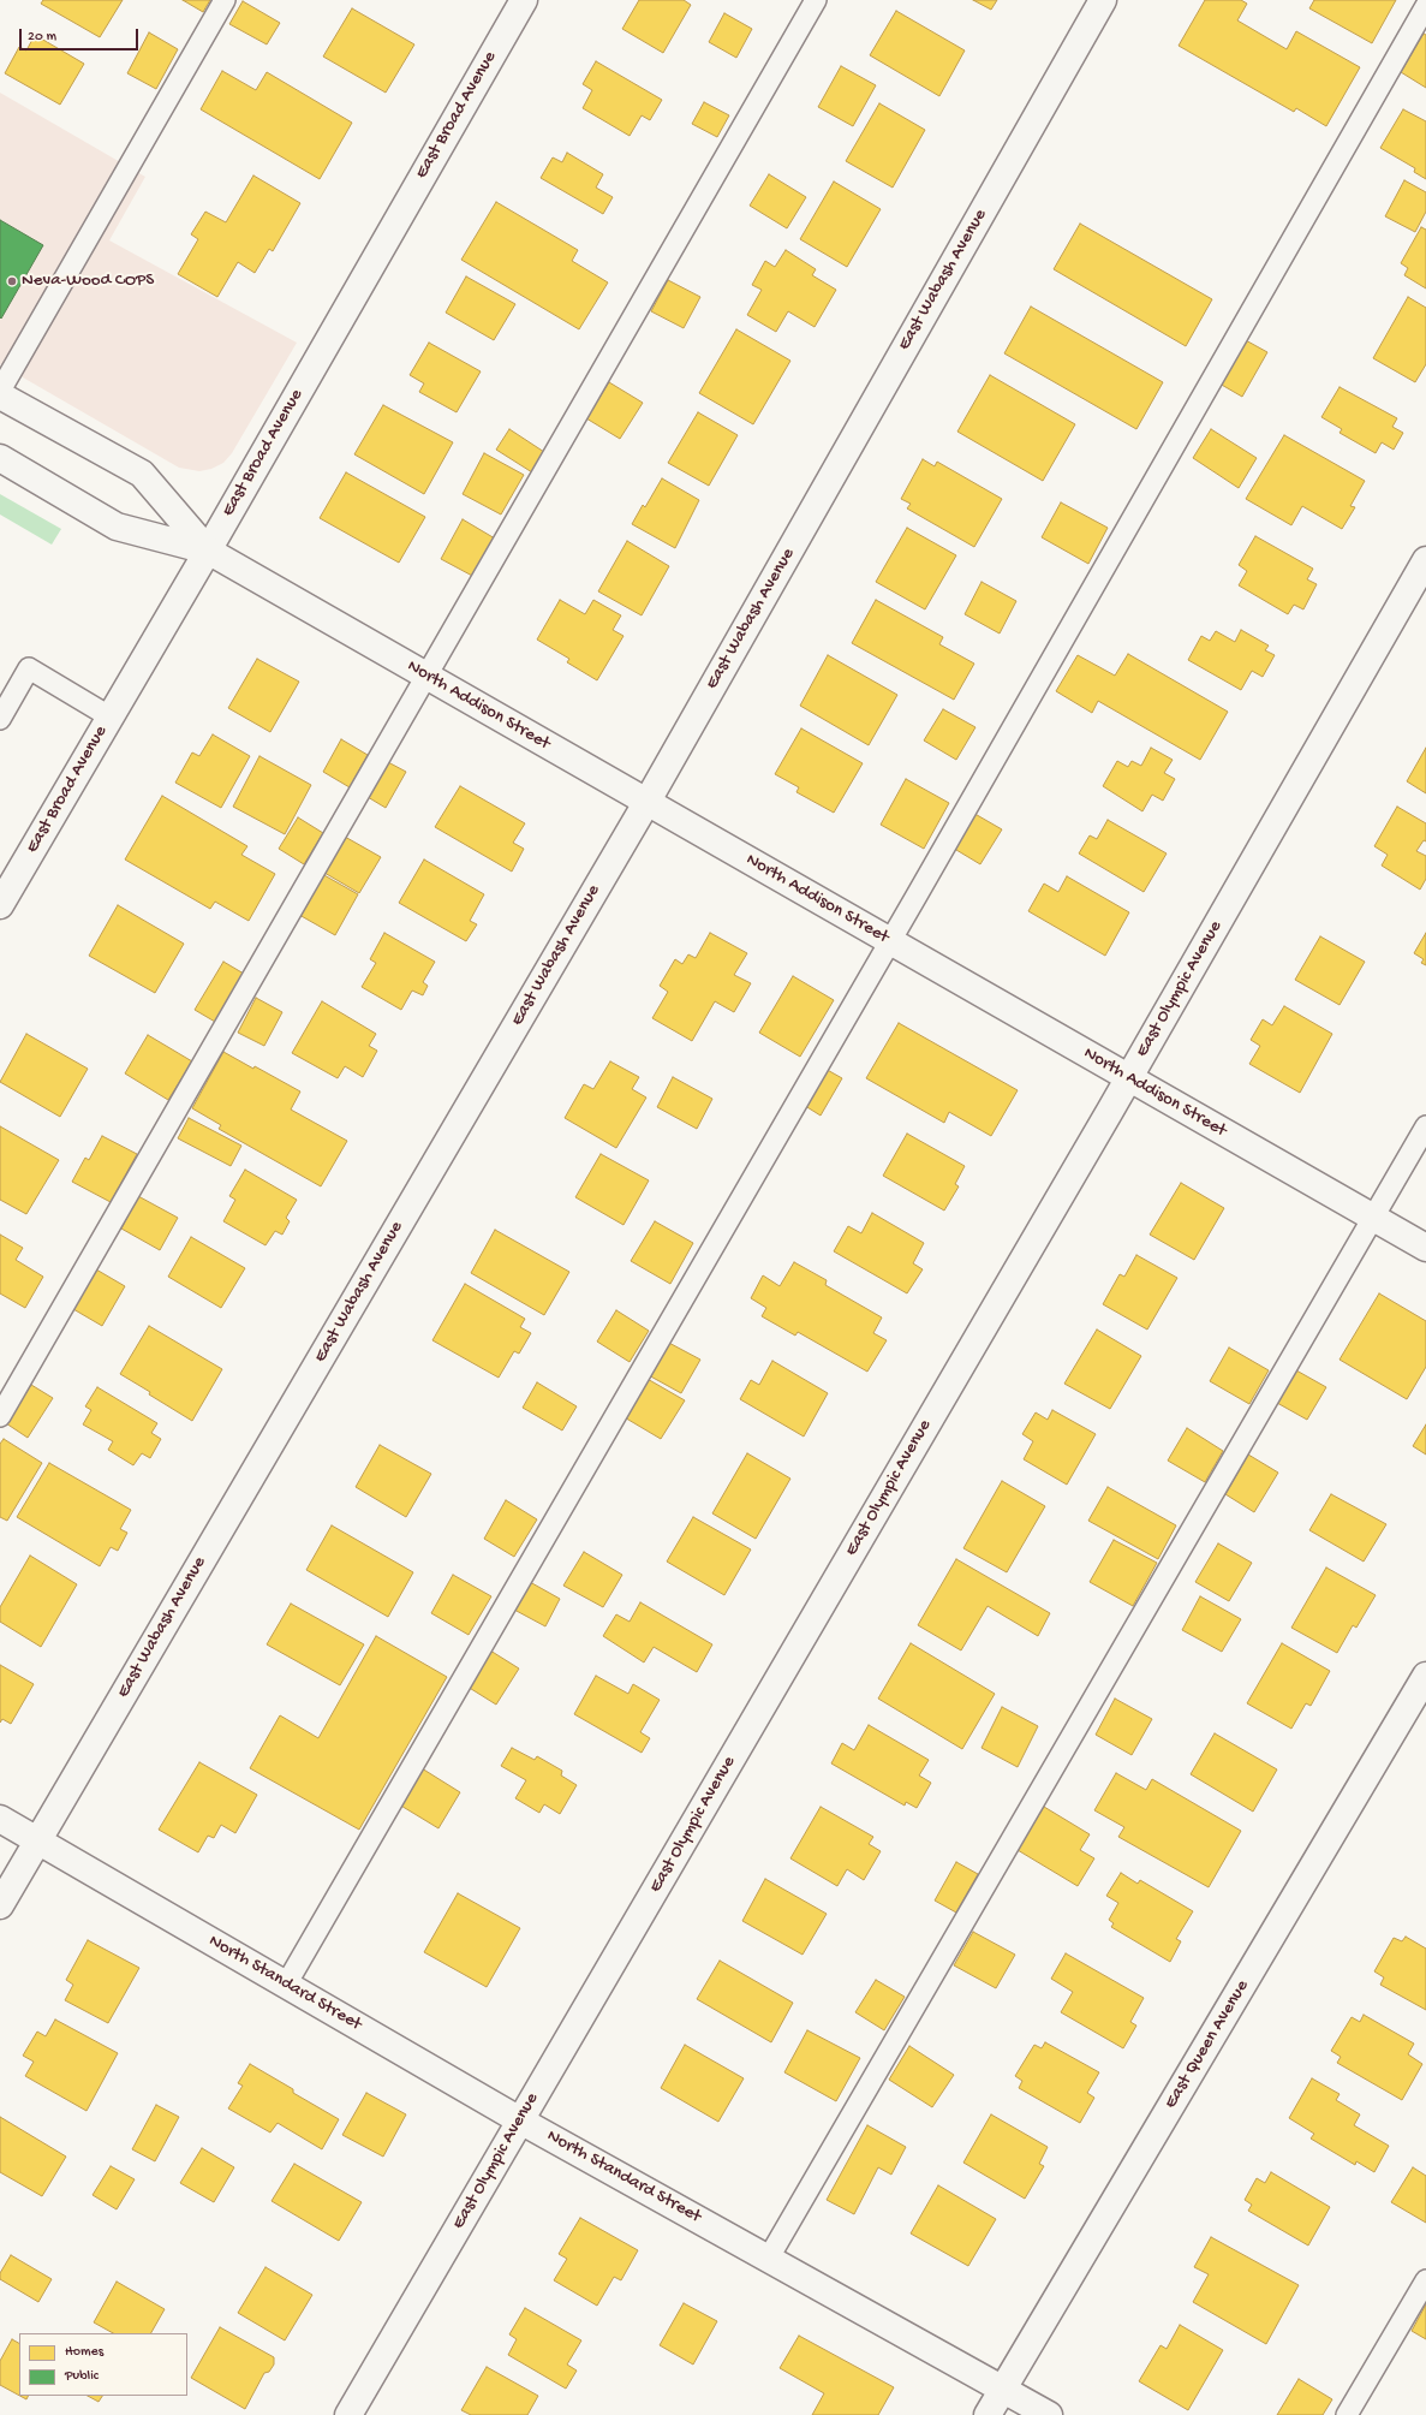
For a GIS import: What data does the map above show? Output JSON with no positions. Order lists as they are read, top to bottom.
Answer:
{
  "streets": {
    "street": [
      "East Broad Avenue",
      "East Wabash Avenue",
      "North Addison Street",
      "East Olympic Avenue",
      "North Standard Street",
      "East Queen Avenue"
    ]
  },
  "crossings": [
    ["East Broad Avenue", "North Addison Street"],
    ["East Wabash Avenue", "North Addison Street"],
    ["East Wabash Avenue", "North Standard Street"],
    ["North Addison Street", "East Olympic Avenue"],
    ["East Olympic Avenue", "North Standard Street"],
    ["North Standard Street", "East Queen Avenue"]
  ],
  "places": ["Neva-Wood COPS"],
  "legend": ["Homes", "Public"],
  "scale_bar": "20 m"
}
